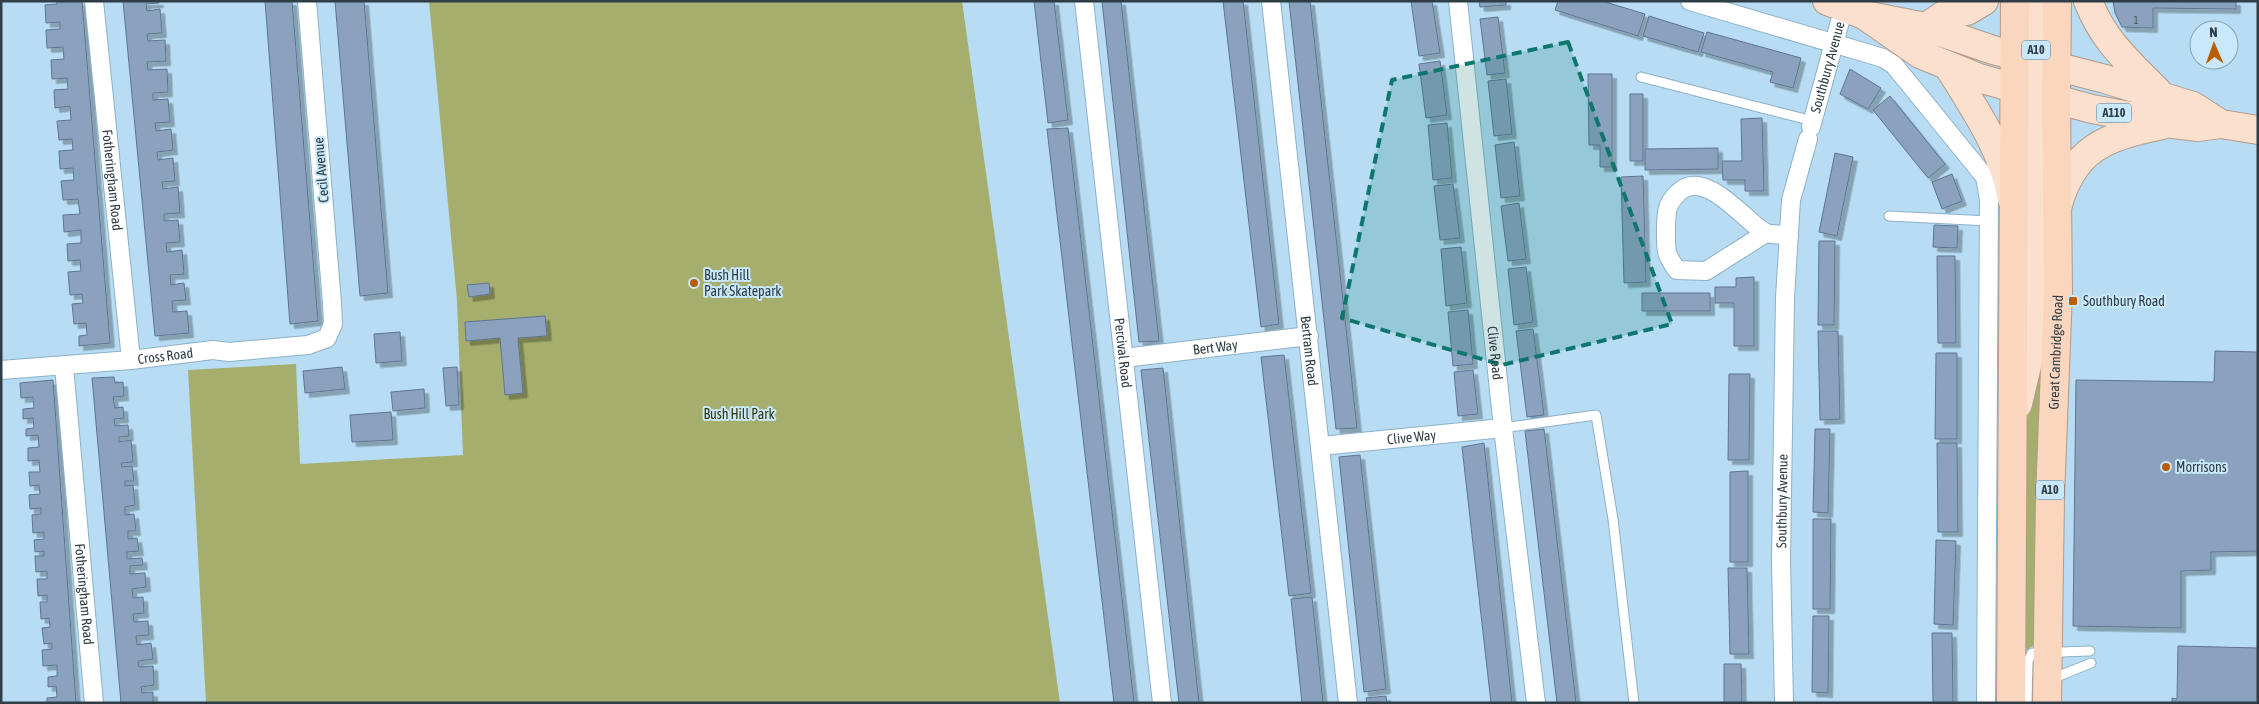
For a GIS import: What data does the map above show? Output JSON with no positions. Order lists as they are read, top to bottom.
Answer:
{
  "streets": {
    "highway": ["A10", "Great Cambridge Road"],
    "main road": ["A110"],
    "street": [
      "Southbury Avenue",
      "Cecil Avenue",
      "Fotheringham Road",
      "Bert Way",
      "Percival Road",
      "Bertram Road",
      "Clive Road",
      "Cross Road",
      "Clive Way"
    ]
  },
  "crossings": [
    ["A10", "A110"],
    ["A10", "Great Cambridge Road"],
    ["Southbury Avenue", "A110"],
    ["A110", "Great Cambridge Road"],
    ["Cecil Avenue", "Cross Road"],
    ["Fotheringham Road", "Cross Road"],
    ["Bert Way", "Percival Road"],
    ["Bert Way", "Bertram Road"],
    ["Bertram Road", "Clive Way"],
    ["Clive Road", "Clive Way"]
  ],
  "parks": ["Bush Hill Park"],
  "places": {
    "other": ["Bush Hill Park Skatepark", "Morrisons"],
    "transit": ["Southbury Road"]
  },
  "house_numbers": ["1"],
  "north": "top"
}
